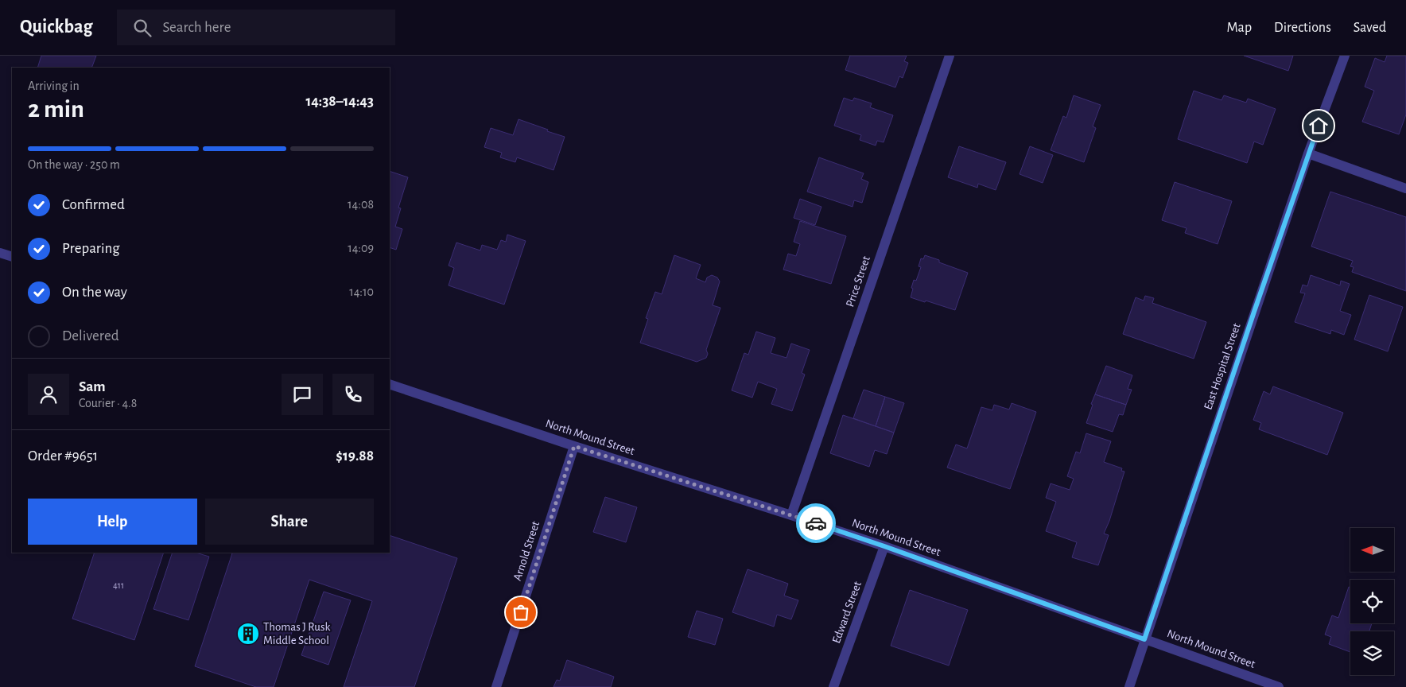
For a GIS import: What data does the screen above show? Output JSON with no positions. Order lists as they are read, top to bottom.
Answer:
{
  "streets": {
    "street": [
      "Price Street",
      "East Hospital Street",
      "North Mound Street",
      "Arnold Street",
      "Edward Street"
    ]
  },
  "crossings": [
    ["Price Street", "North Mound Street"],
    ["East Hospital Street", "North Mound Street"],
    ["North Mound Street", "Arnold Street"],
    ["North Mound Street", "Edward Street"]
  ],
  "places": {
    "building": ["Thomas J Rusk Middle School"]
  },
  "house_numbers": ["411"],
  "north": "left",
  "page": {
    "header": "Quickbag",
    "search": "Search here",
    "nav": ["Map", "Directions", "Saved"],
    "heading": ["2 min", "Arriving in", "14:38–14:43"],
    "panel": [
      "Sam",
      "Courier · 4.8",
      "Order #9651",
      "$19.88"
    ],
    "bar": "On the way · 250 m",
    "list": [
      ["Confirmed", "14:08"],
      ["Preparing", "14:09"],
      ["On the way", "14:10"],
      "Delivered"
    ],
    "buttons": ["Help", "Share"]
  }
}
